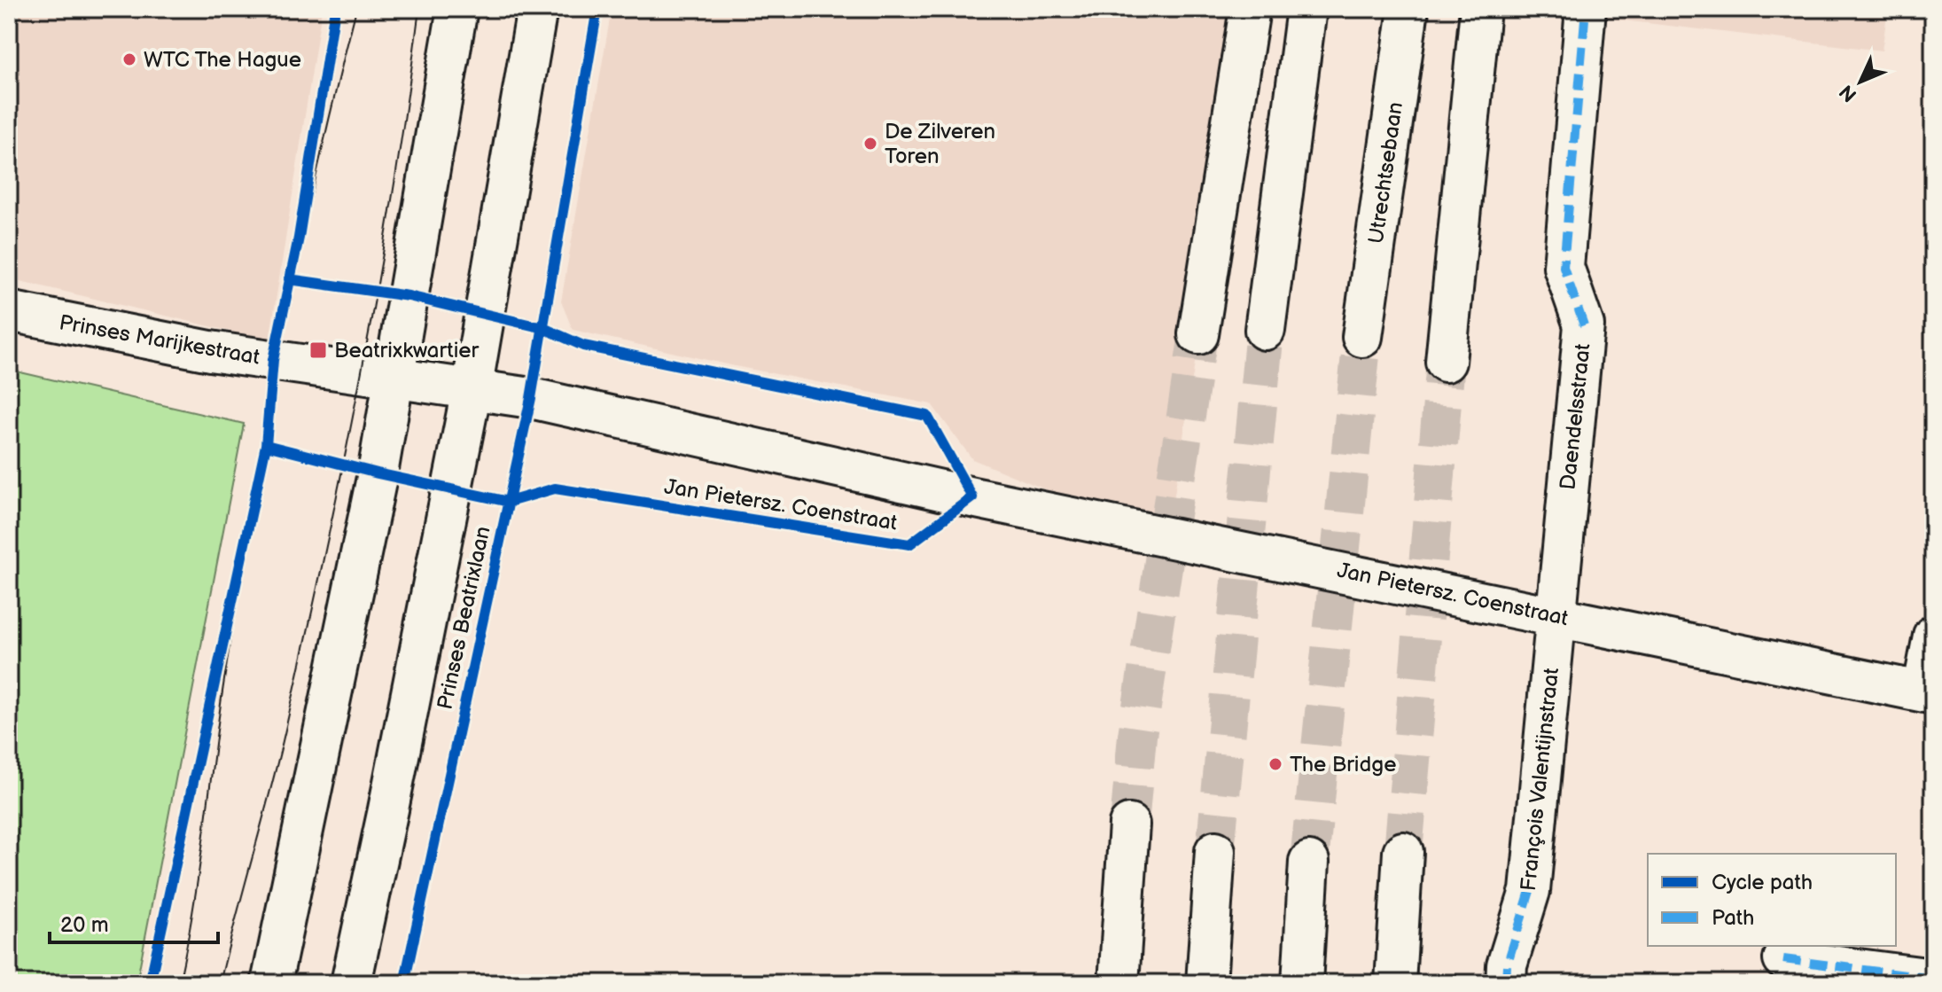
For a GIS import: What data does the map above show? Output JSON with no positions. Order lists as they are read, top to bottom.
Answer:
{
  "streets": {
    "street": [
      "Utrechtsebaan",
      "Prinses Marijkestraat",
      "Daendelsstraat",
      "Jan Pietersz. Coenstraat",
      "Prinses Beatrixlaan",
      "François Valentijnstraat"
    ]
  },
  "crossings": [
    ["Daendelsstraat", "Jan Pietersz. Coenstraat"],
    ["Daendelsstraat", "François Valentijnstraat"],
    ["Jan Pietersz. Coenstraat", "Prinses Beatrixlaan"],
    ["Jan Pietersz. Coenstraat", "François Valentijnstraat"]
  ],
  "places": {
    "other": ["WTC The Hague", "De Zilveren Toren", "The Bridge"],
    "transit": ["Beatrixkwartier"]
  },
  "legend": ["Cycle path", "Path"],
  "scale_bar": "20 m",
  "north": "bottom left"
}
